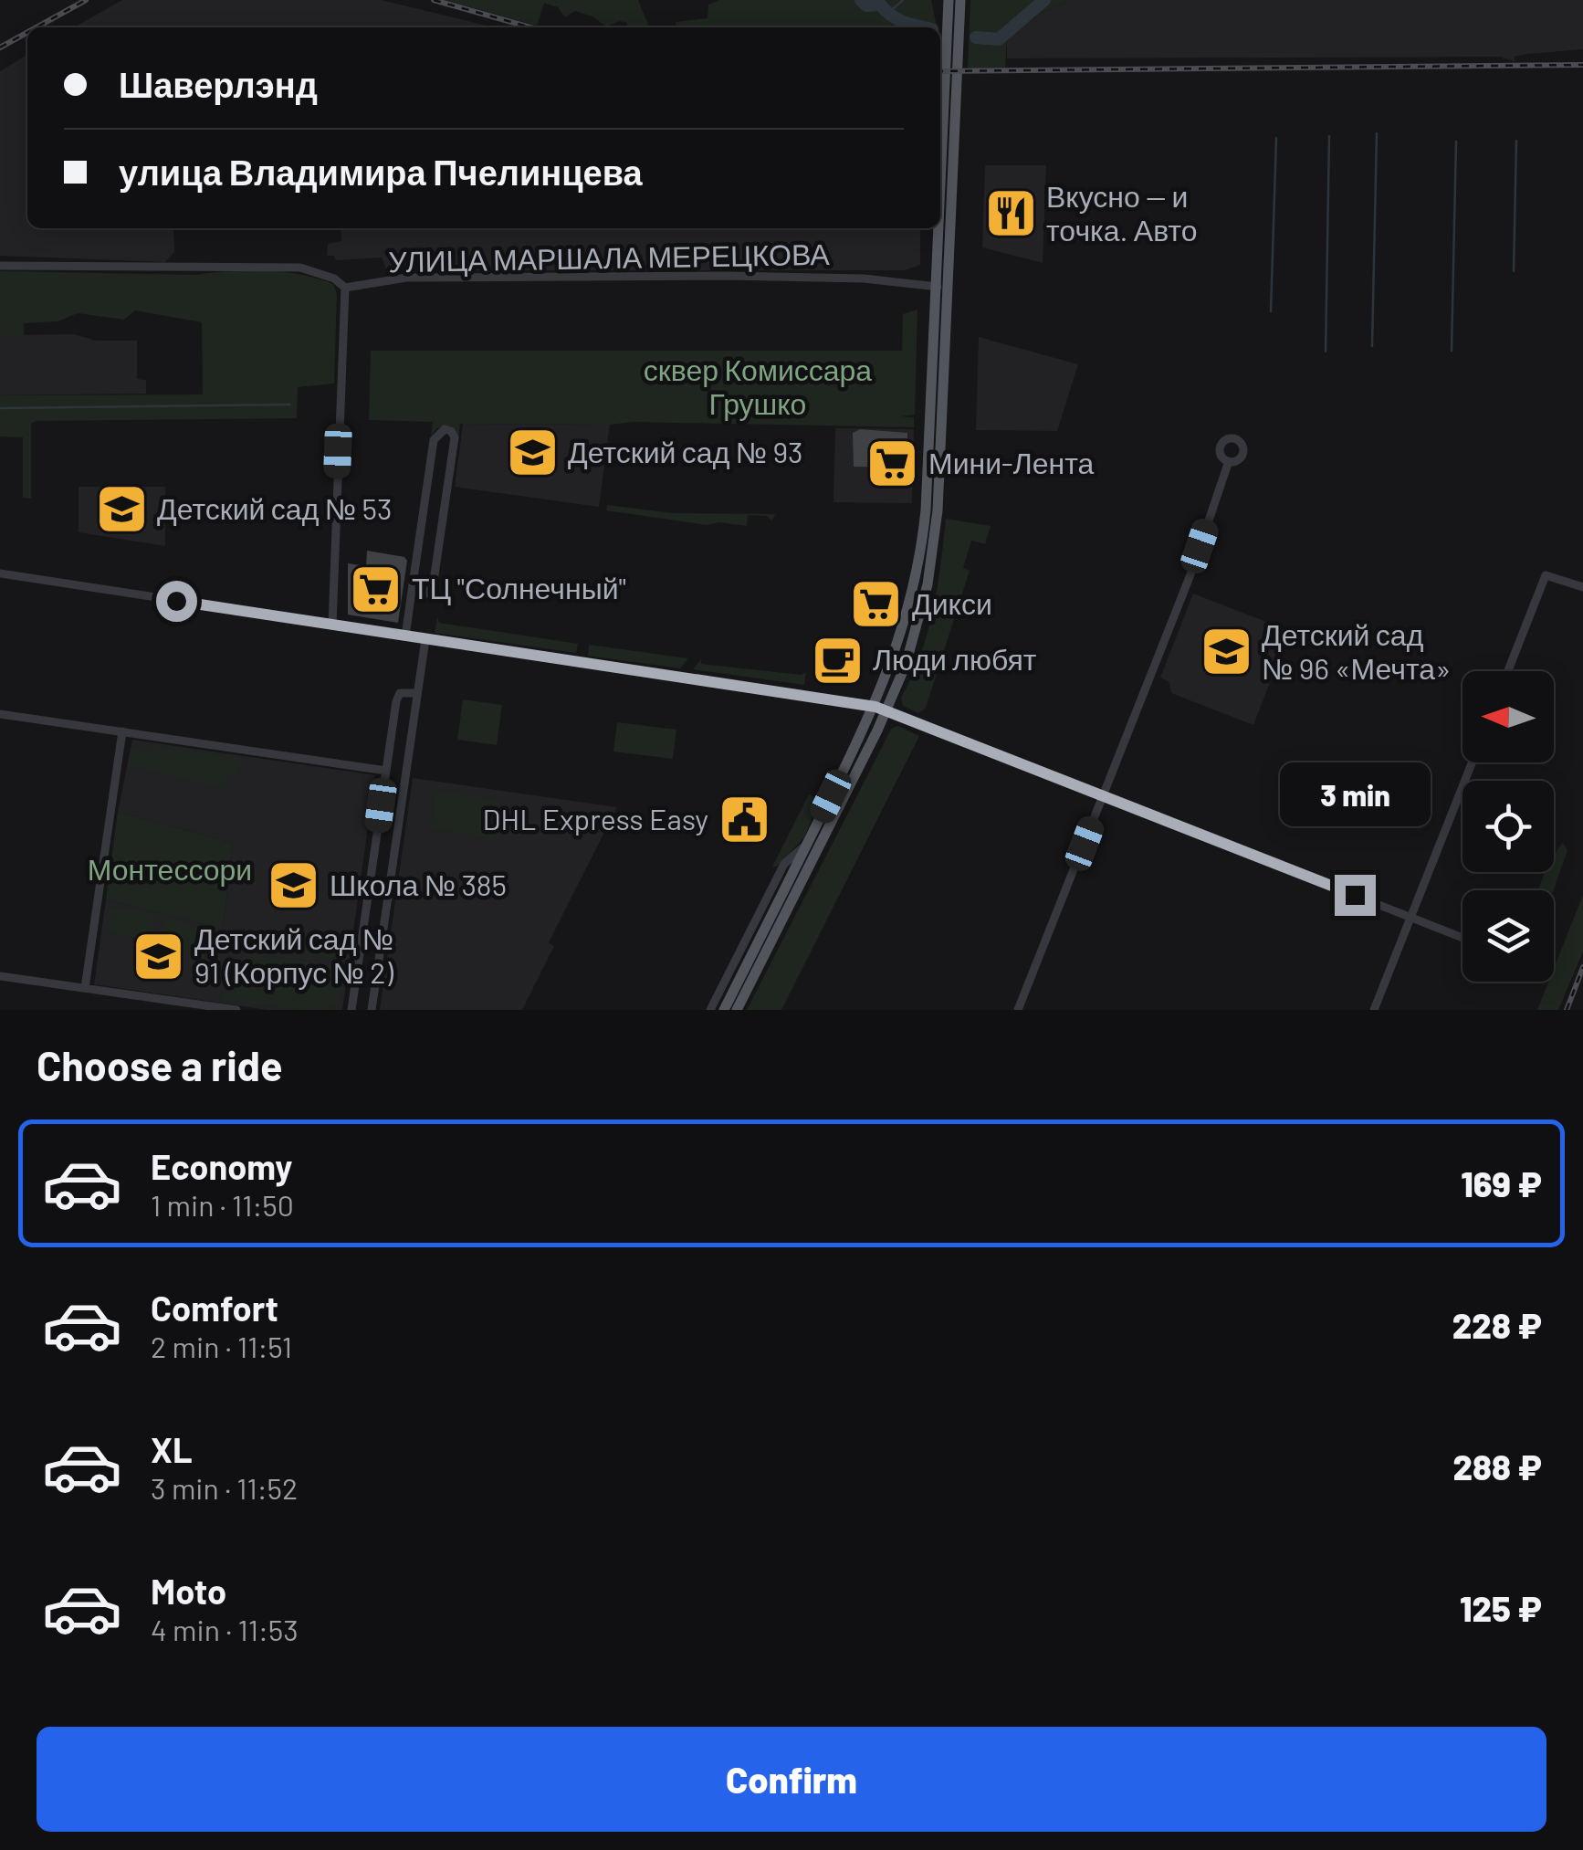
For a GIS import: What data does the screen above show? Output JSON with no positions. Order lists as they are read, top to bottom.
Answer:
{
  "streets": {
    "street": ["УЛИЦА МАРШАЛА МЕРЕЦКОВА"]
  },
  "parks": ["сквер Комиссара Грушко", "Монтессори"],
  "places": {
    "restaurant": ["Вкусно — и точка. Авто"],
    "school or university": [
      "Детский сад № 93",
      "Детский сад № 53",
      "Детский сад № 96 «Мечта»",
      "Школа № 385",
      "Детский сад № 91 (Корпус № 2)"
    ],
    "supermarket": ["Мини-Лента", "ТЦ \"Солнечный\"", "Дикси"],
    "cafe": ["Люди любят"],
    "public building": ["DHL Express Easy"]
  },
  "north": "left",
  "page": {
    "banner": ["Шаверлэнд", "улица Владимира Пчелинцева"],
    "bubble": "3 min",
    "heading": "Choose a ride",
    "list": [
      {
        "name": "Economy",
        "note": "1 min · 11:50",
        "value": "169 ₽"
      },
      {
        "name": "Comfort",
        "note": "2 min · 11:51",
        "value": "228 ₽"
      },
      {
        "name": "XL",
        "note": "3 min · 11:52",
        "value": "288 ₽"
      },
      {
        "name": "Moto",
        "note": "4 min · 11:53",
        "value": "125 ₽"
      }
    ],
    "buttons": "Confirm"
  }
}
